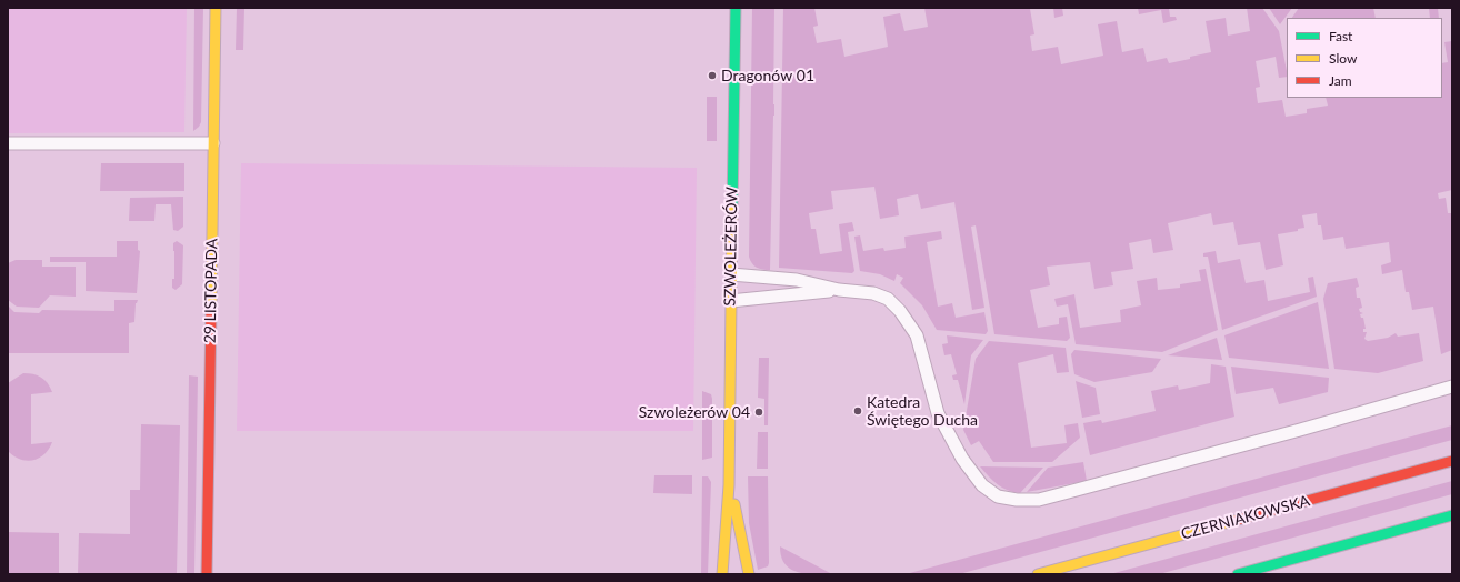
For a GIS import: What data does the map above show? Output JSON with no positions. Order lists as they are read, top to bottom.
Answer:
{
  "streets": {
    "street": ["SZWOLEŻERÓW", "29 LISTOPADA", "CZERNIAKOWSKA"]
  },
  "places": ["Dragonów 01", "Katedra Świętego Ducha", "Szwoleżerów 04"],
  "legend": ["Fast", "Slow", "Jam"]
}
